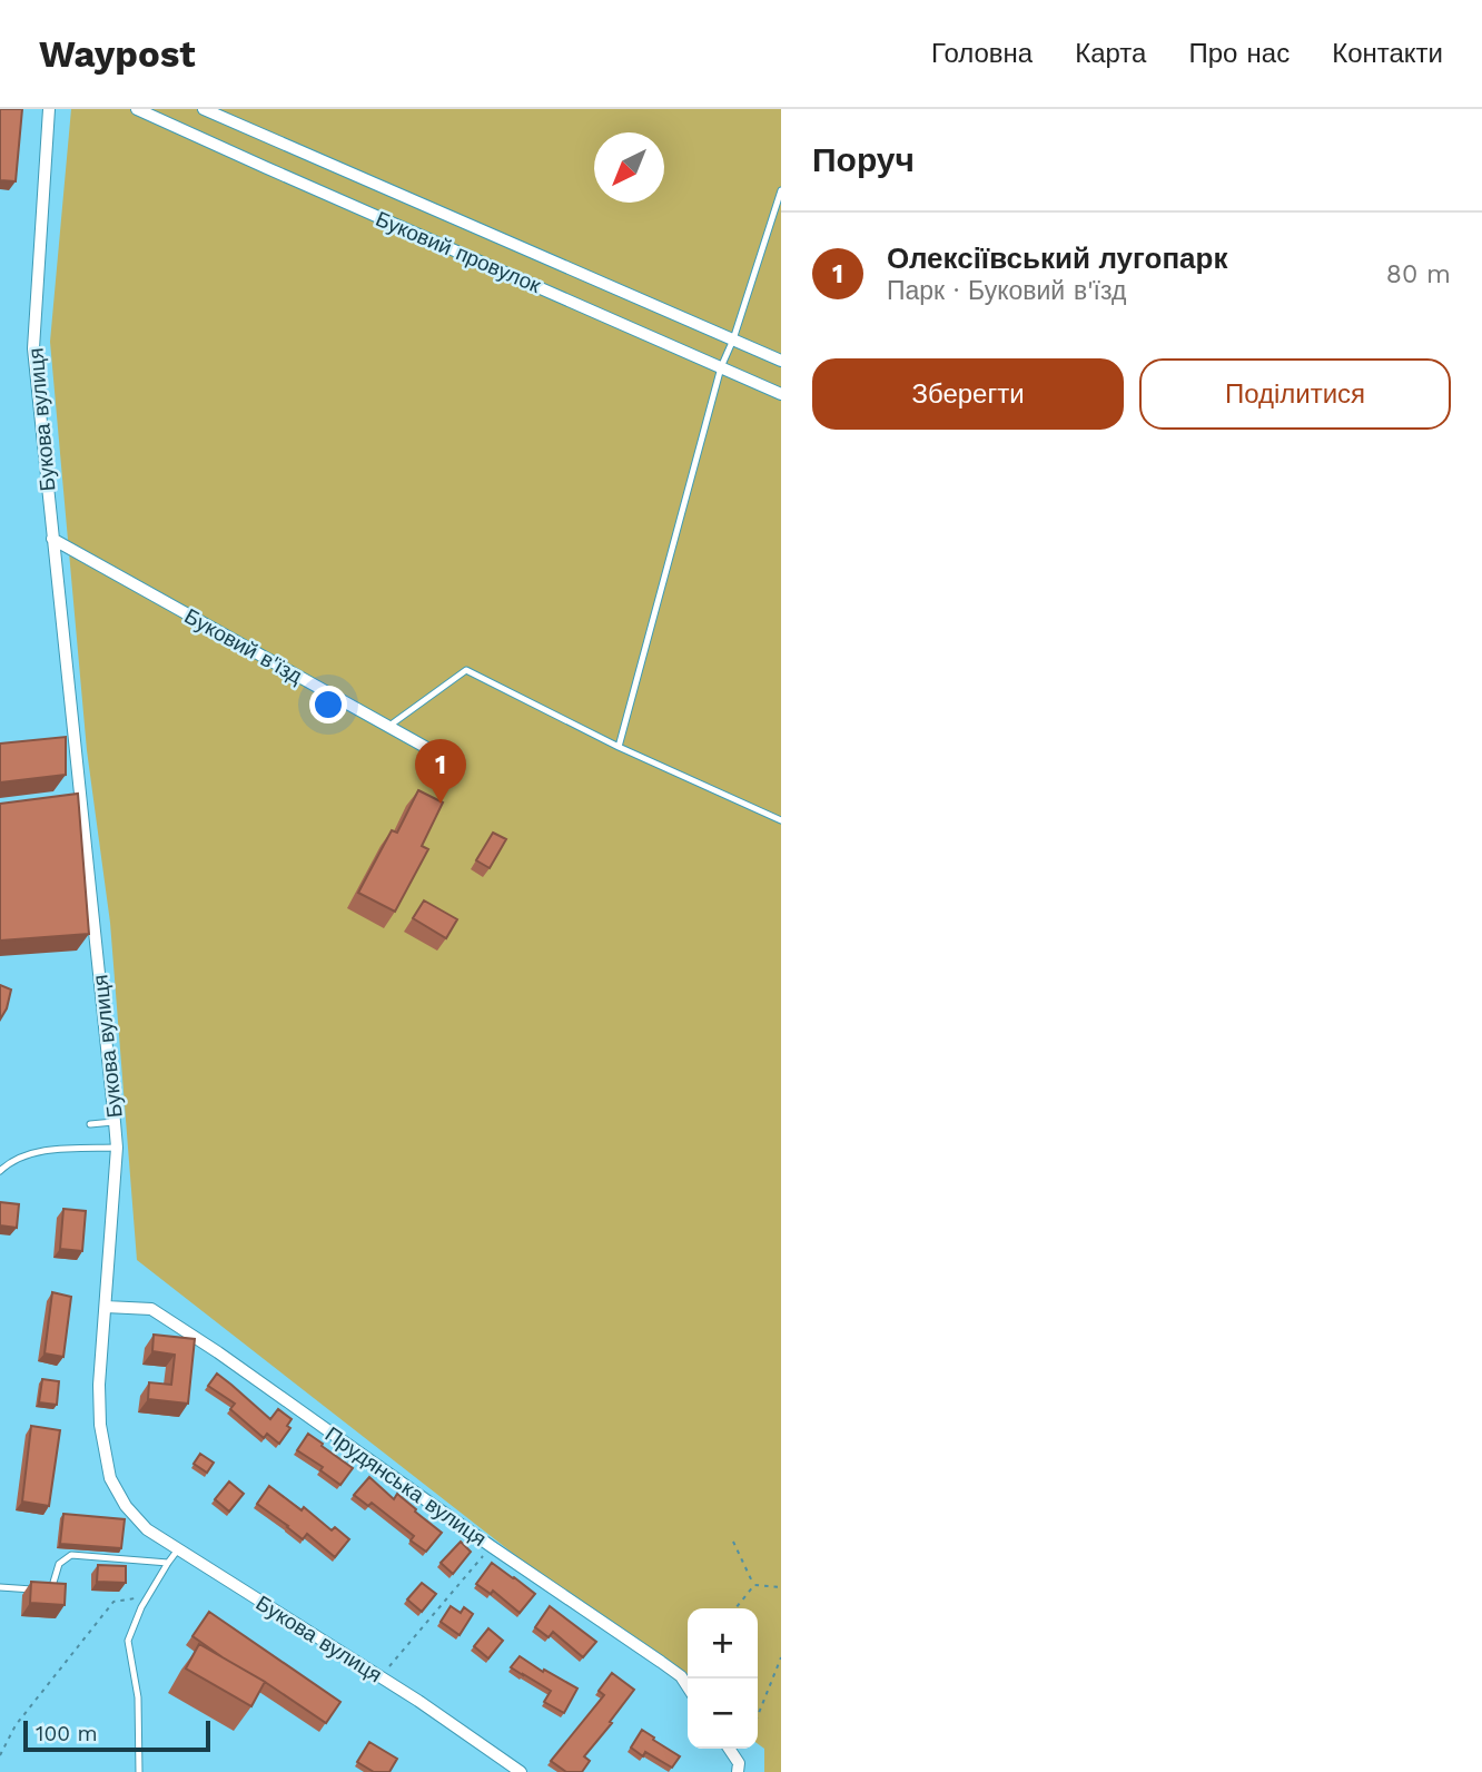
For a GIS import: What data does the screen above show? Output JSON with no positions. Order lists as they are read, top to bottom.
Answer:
{
  "streets": {
    "street": [
      "Буковий провулок",
      "Букова вулиця",
      "Буковий в'їзд",
      "Прудянська вулиця"
    ]
  },
  "crossings": [
    ["Букова вулиця", "Буковий в'їзд"],
    ["Букова вулиця", "Прудянська вулиця"]
  ],
  "scale_bar": "100 m",
  "north": "bottom left",
  "page": {
    "header": "Waypost",
    "nav": [
      "Головна",
      "Карта",
      "Про нас",
      "Контакти"
    ],
    "heading": "Поруч",
    "list": [
      {
        "mark": "1",
        "name": "Олексіївський лугопарк",
        "note": "Парк · Буковий в'їзд",
        "value": "80 m"
      }
    ],
    "buttons": ["Зберегти", "Поділитися"],
    "pins": "1",
    "map_buttons": ["+", "−"],
    "scale": "100 m"
  }
}
